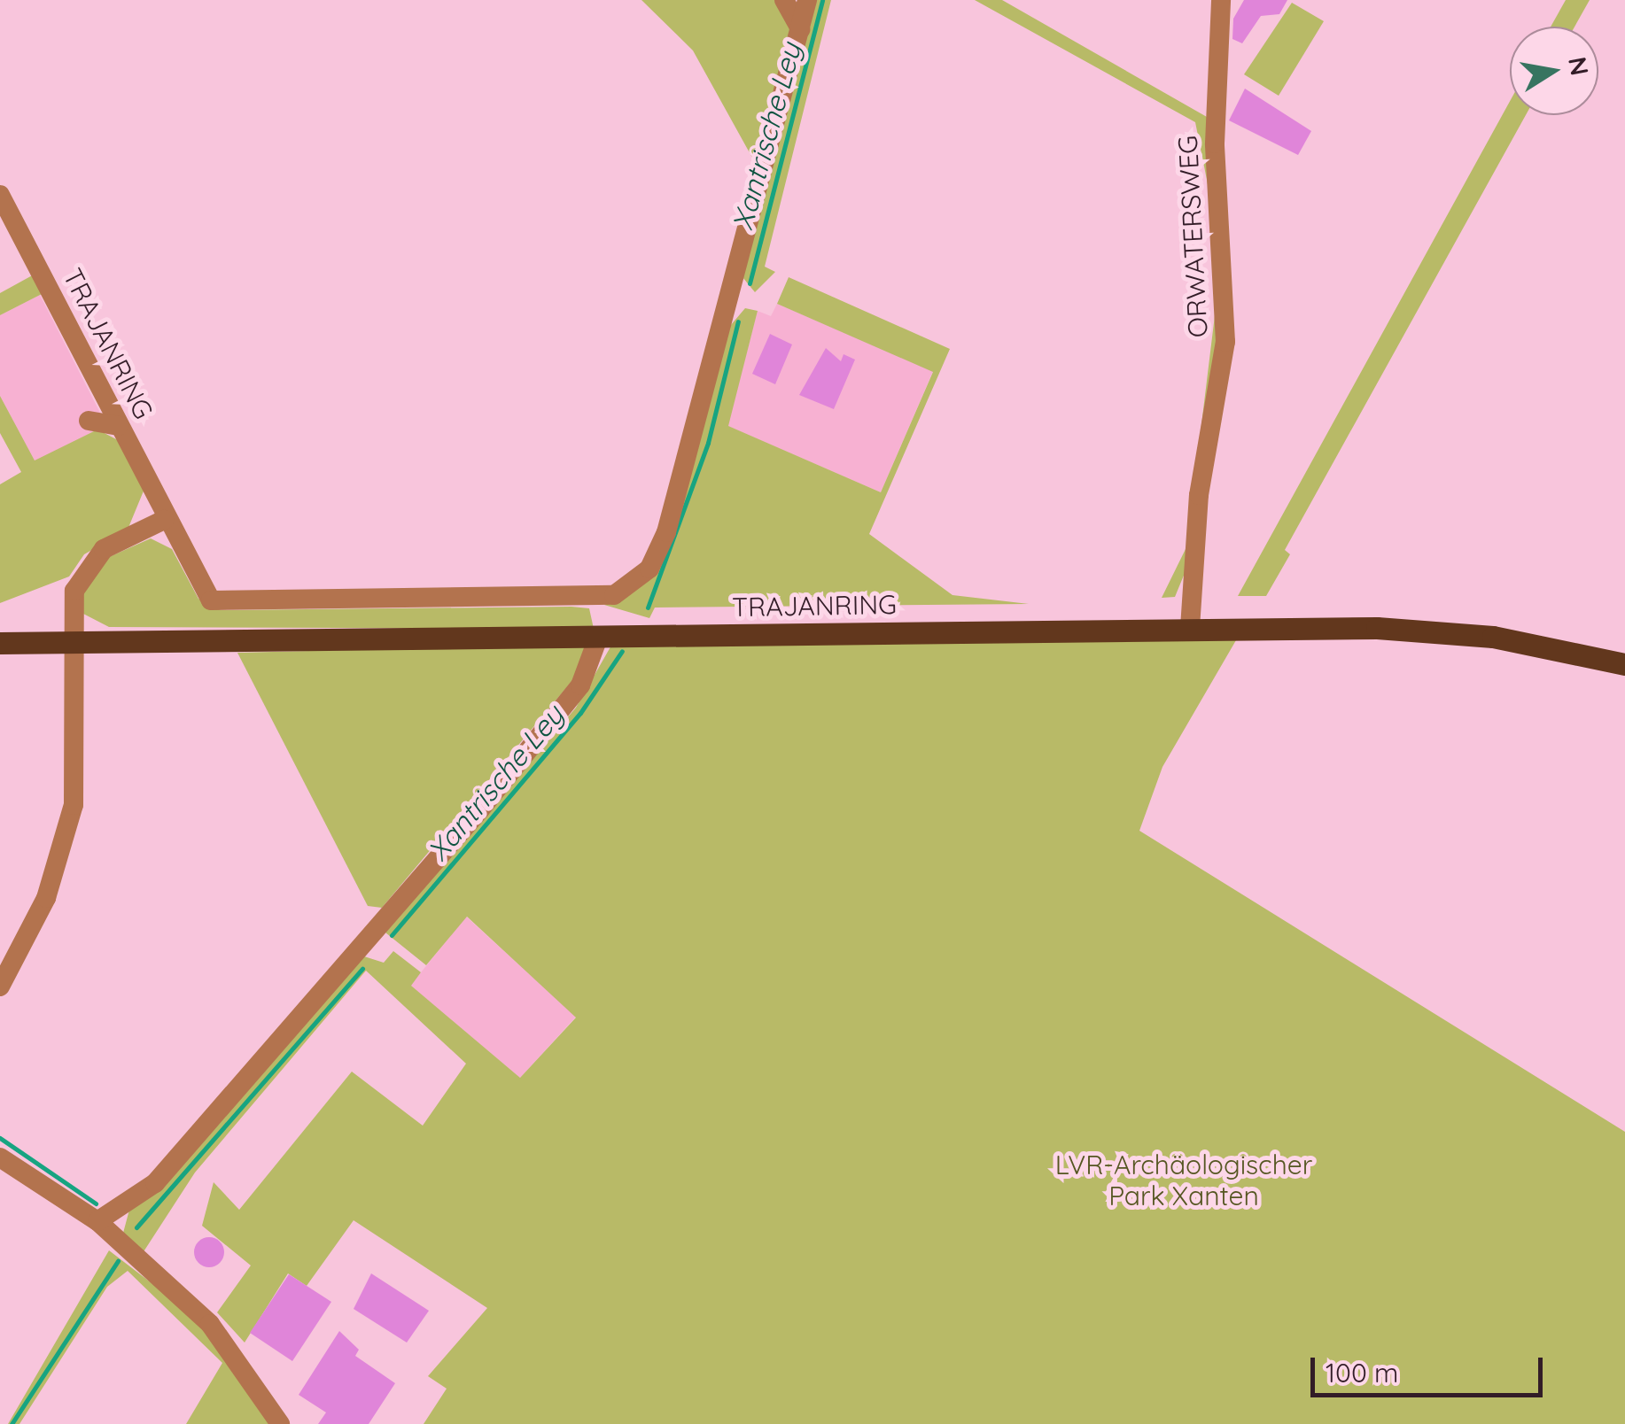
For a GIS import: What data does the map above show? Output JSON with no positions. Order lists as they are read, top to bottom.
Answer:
{
  "streets": {
    "main road": ["TRAJANRING"],
    "street": ["ORWATERSWEG"]
  },
  "crossings": [
    ["ORWATERSWEG", "TRAJANRING"]
  ],
  "water": ["Xantrische Ley"],
  "parks": ["LVR-Archäologischer Park Xanten"],
  "scale_bar": "100 m",
  "north": "right"
}
